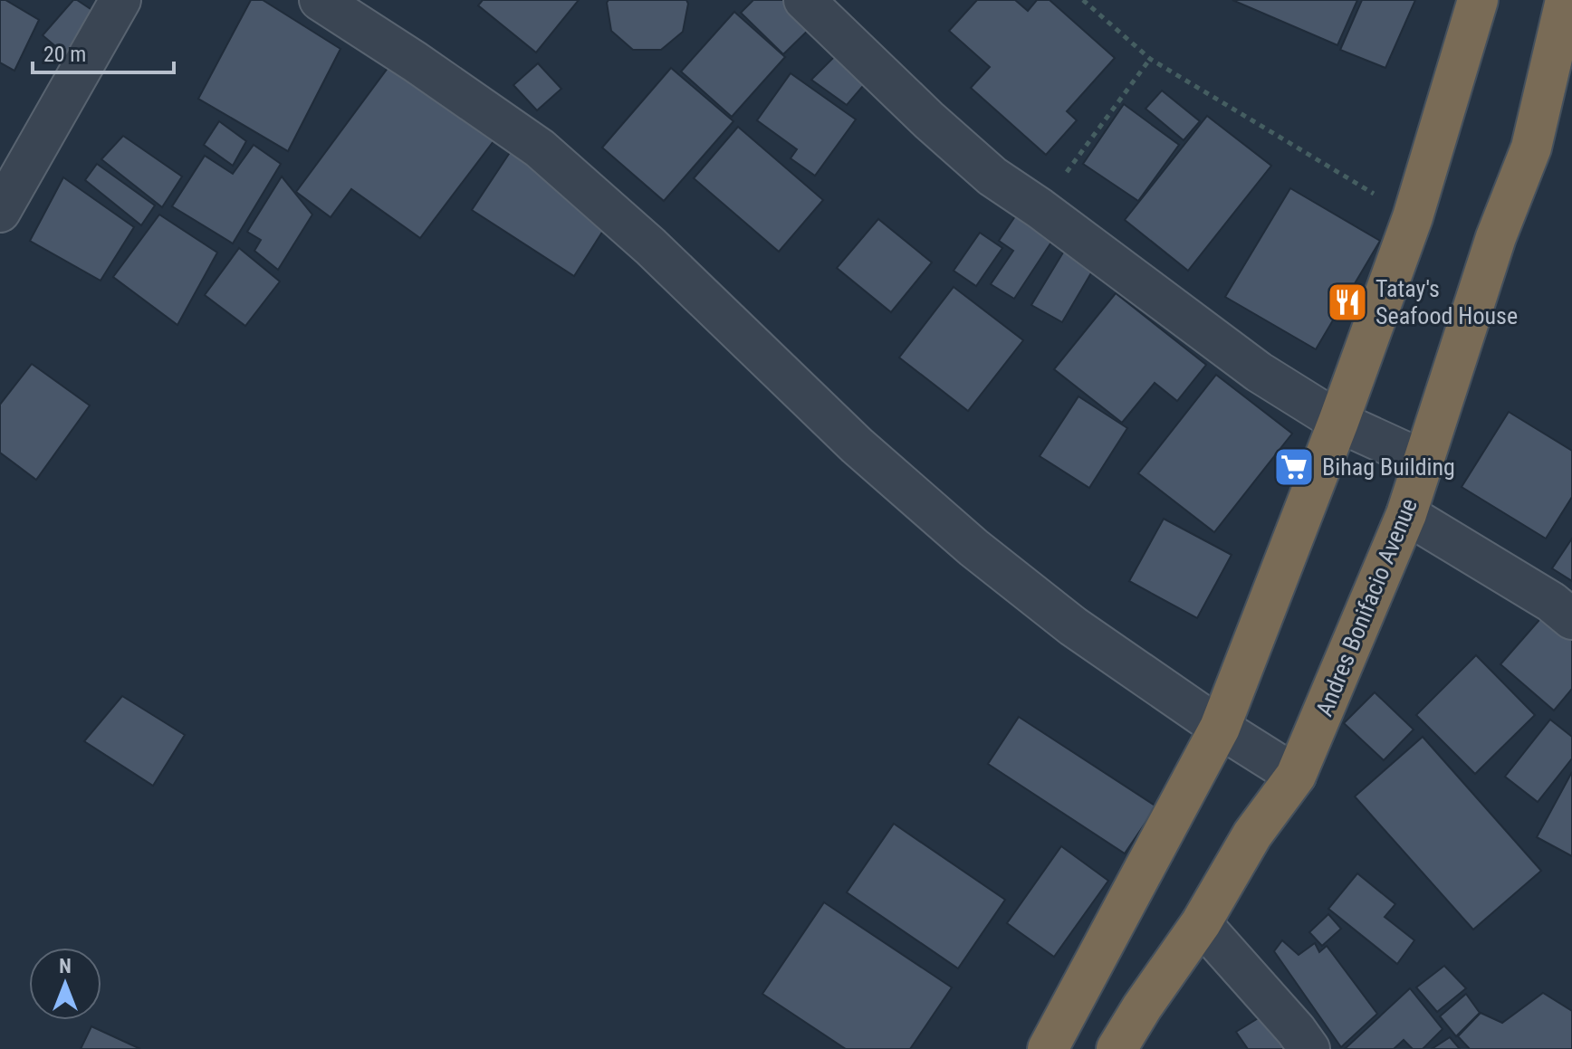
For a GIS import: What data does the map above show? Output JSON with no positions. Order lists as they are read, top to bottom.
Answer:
{
  "streets": {
    "highway": ["Andres Bonifacio Avenue"]
  },
  "places": {
    "restaurant": ["Tatay's Seafood House"],
    "supermarket": ["Bihag Building"]
  },
  "scale_bar": "20 m",
  "north": "top"
}
